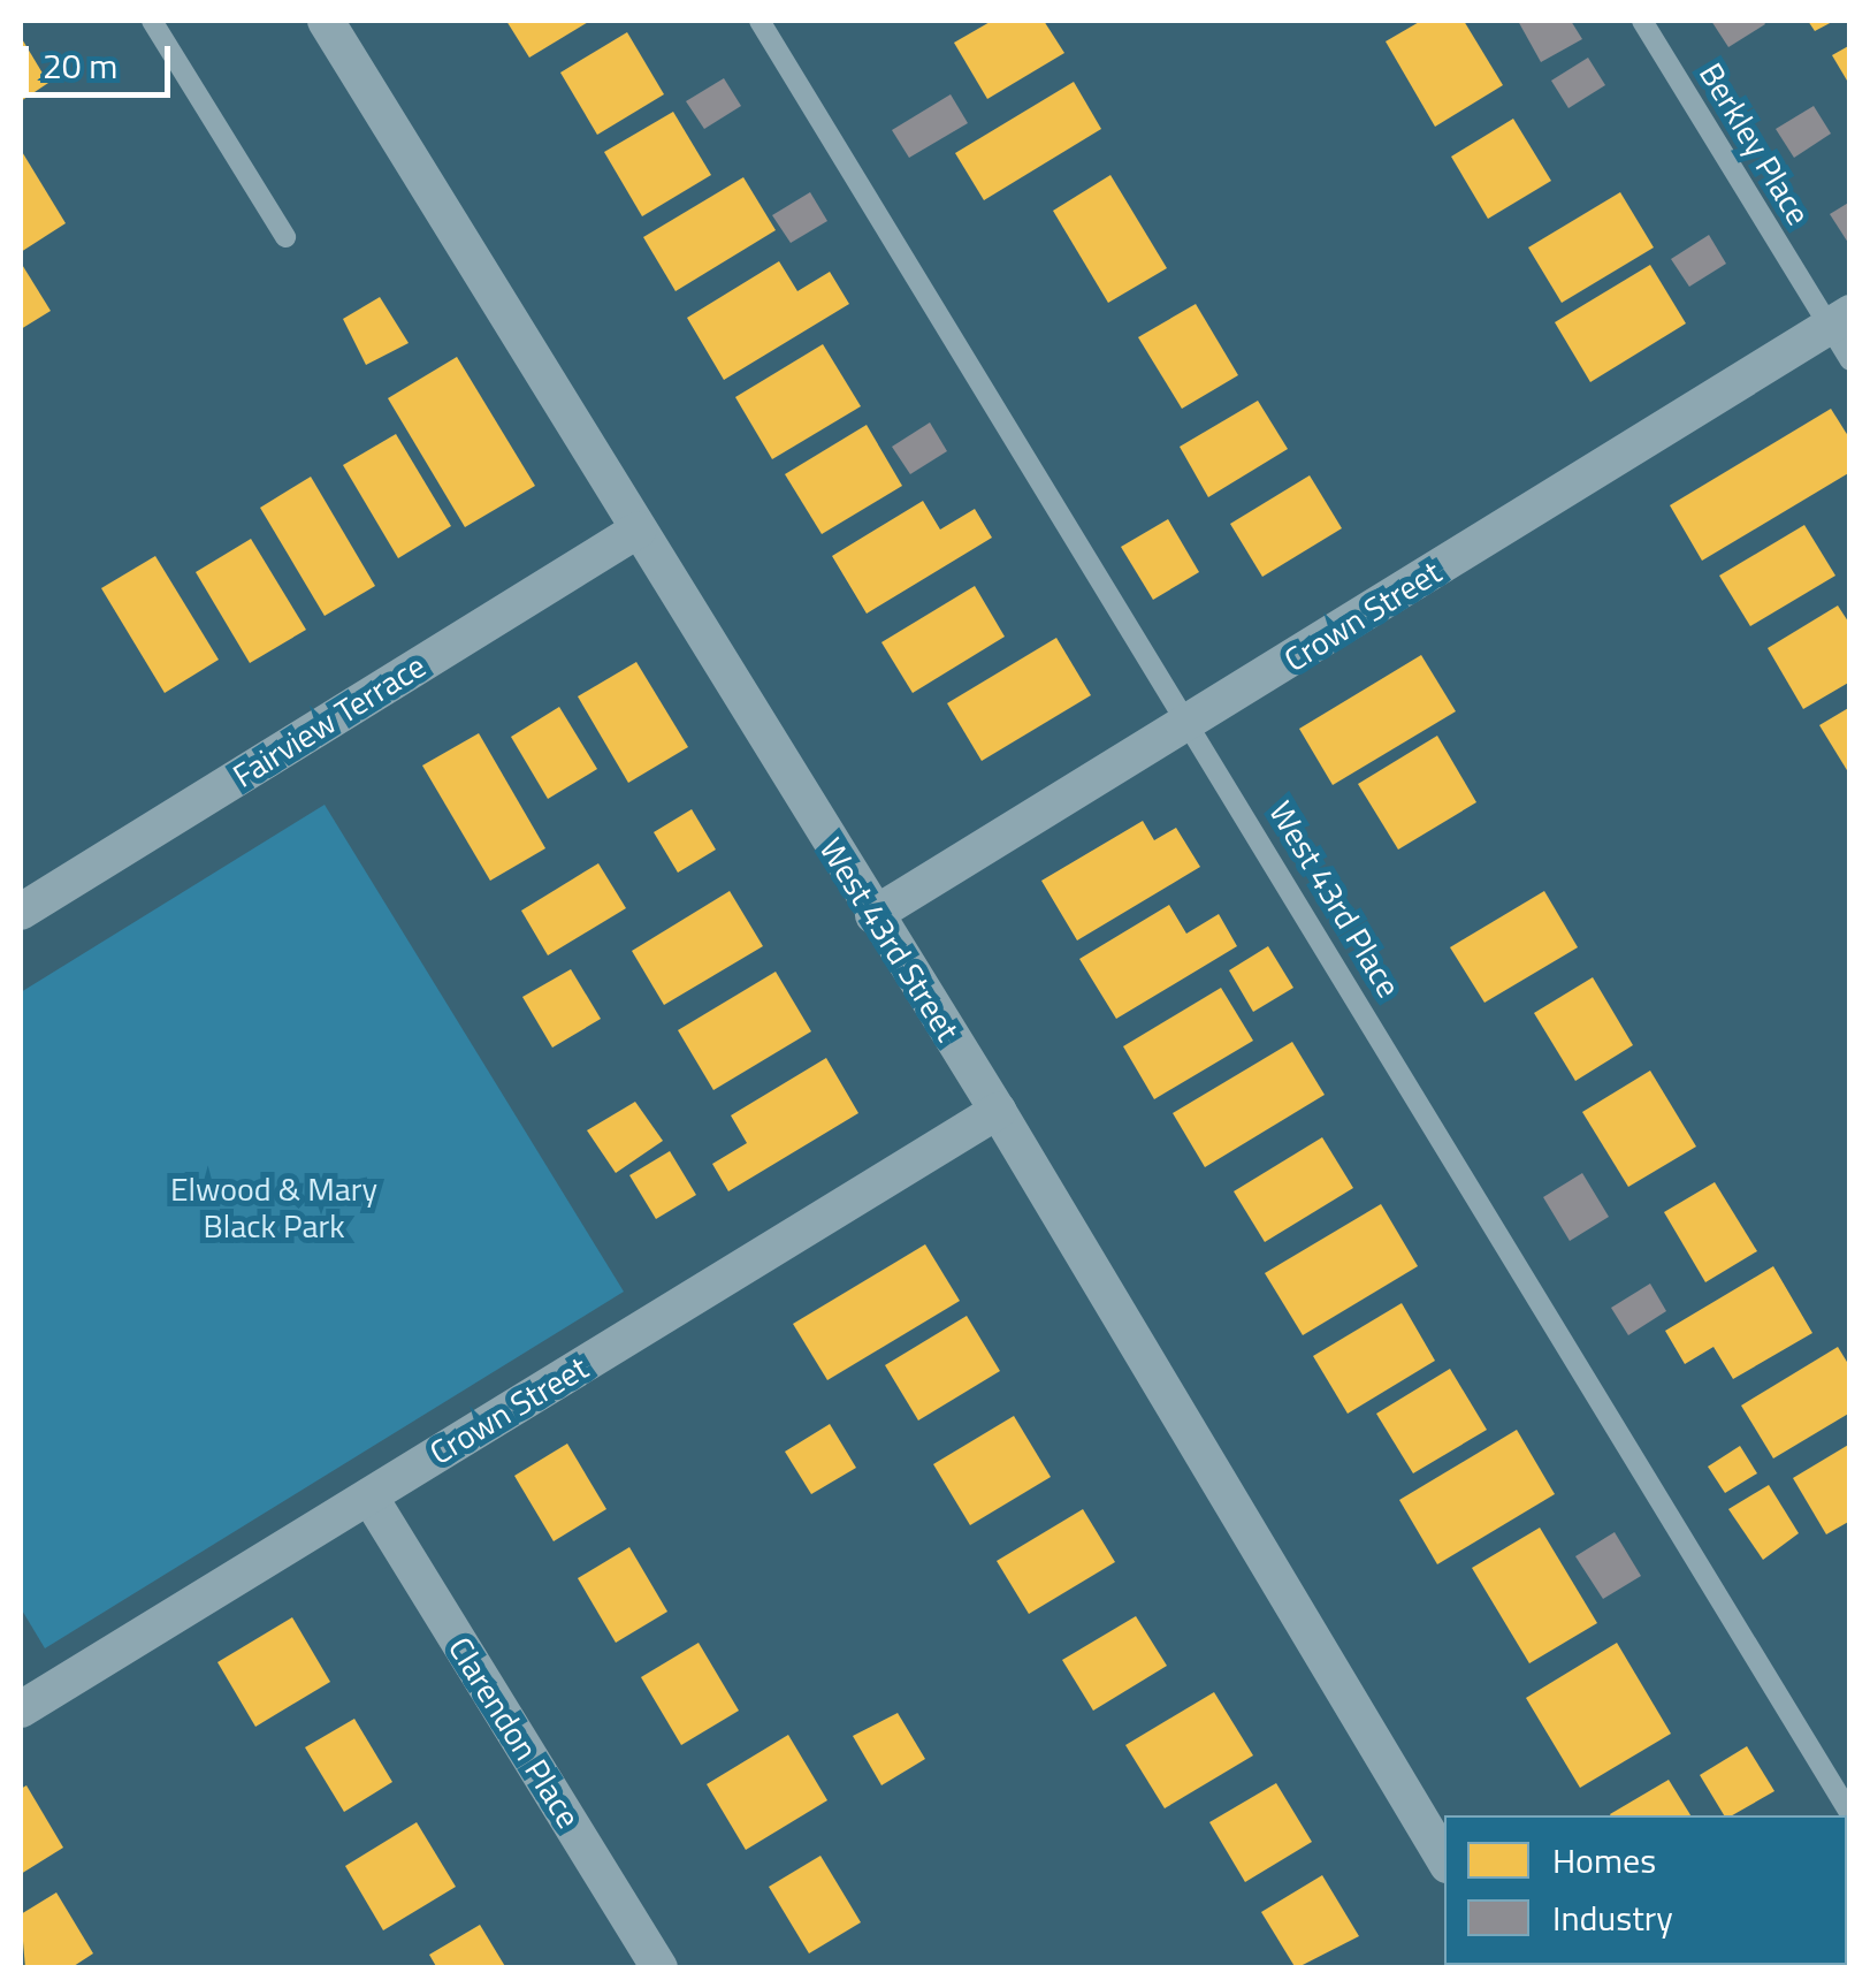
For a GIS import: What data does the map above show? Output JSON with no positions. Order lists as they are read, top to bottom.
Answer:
{
  "streets": {
    "street": [
      "Crown Street",
      "Fairview Terrace",
      "West 43rd Street",
      "Clarendon Place"
    ],
    "lane": ["Berkley Place", "West 43rd Place"]
  },
  "crossings": [
    ["Berkley Place", "Crown Street"],
    ["Crown Street", "West 43rd Place"],
    ["Crown Street", "West 43rd Street"],
    ["Crown Street", "Clarendon Place"],
    ["Fairview Terrace", "West 43rd Street"]
  ],
  "parks": ["Elwood & Mary Black Park"],
  "legend": ["Homes", "Industry"],
  "scale_bar": "20 m"
}
